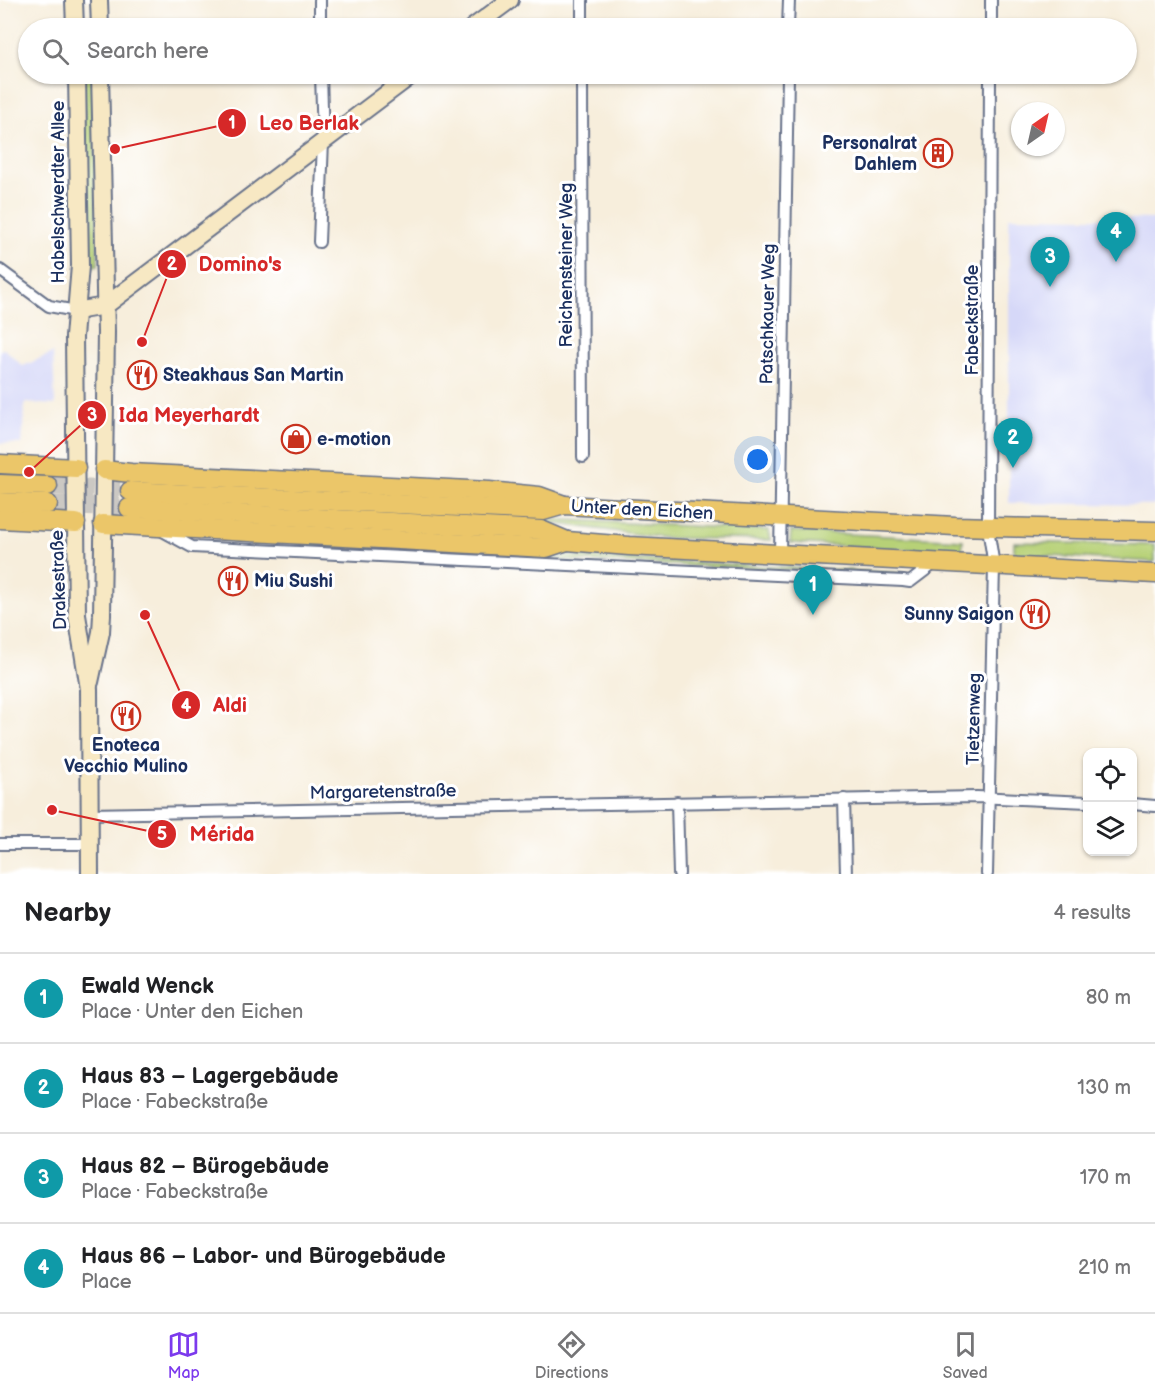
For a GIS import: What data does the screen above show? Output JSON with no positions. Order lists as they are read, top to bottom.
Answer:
{
  "streets": {
    "main road": ["Habelschwerdter Allee", "Unter den Eichen", "Drakestraße"],
    "street": [
      "Reichensteiner Weg",
      "Patschkauer Weg",
      "Fabeckstraße",
      "Tietzenweg",
      "Margaretenstraße"
    ]
  },
  "crossings": [
    ["Habelschwerdter Allee", "Drakestraße"],
    ["Patschkauer Weg", "Unter den Eichen"],
    ["Fabeckstraße", "Unter den Eichen"],
    ["Fabeckstraße", "Tietzenweg"],
    ["Unter den Eichen", "Tietzenweg"],
    ["Drakestraße", "Margaretenstraße"],
    ["Tietzenweg", "Margaretenstraße"]
  ],
  "places": {
    "other": [
      "Leo Berlak",
      "Domino's",
      "Ida Meyerhardt",
      "Aldi",
      "Mérida"
    ],
    "building": ["Personalrat Dahlem"],
    "restaurant": [
      "Steakhaus San Martin",
      "Miu Sushi",
      "Sunny Saigon",
      "Enoteca Vecchio Mulino"
    ],
    "shop": ["e-motion"]
  },
  "north": "top right",
  "page": {
    "search": "Search here",
    "pins": [
      "4",
      "3",
      "2",
      "1"
    ],
    "heading": ["Nearby", "4 results"],
    "list": [
      {
        "mark": "1",
        "name": "Ewald Wenck",
        "note": "Place · Unter den Eichen",
        "value": "80 m"
      },
      {
        "mark": "2",
        "name": "Haus 83 – Lagergebäude",
        "note": "Place · Fabeckstraße",
        "value": "130 m"
      },
      {
        "mark": "3",
        "name": "Haus 82 – Bürogebäude",
        "note": "Place · Fabeckstraße",
        "value": "170 m"
      },
      {
        "mark": "4",
        "name": "Haus 86 – Labor- und Bürogebäude",
        "note": "Place",
        "value": "210 m"
      }
    ],
    "nav": ["Map", "Directions", "Saved"]
  }
}
